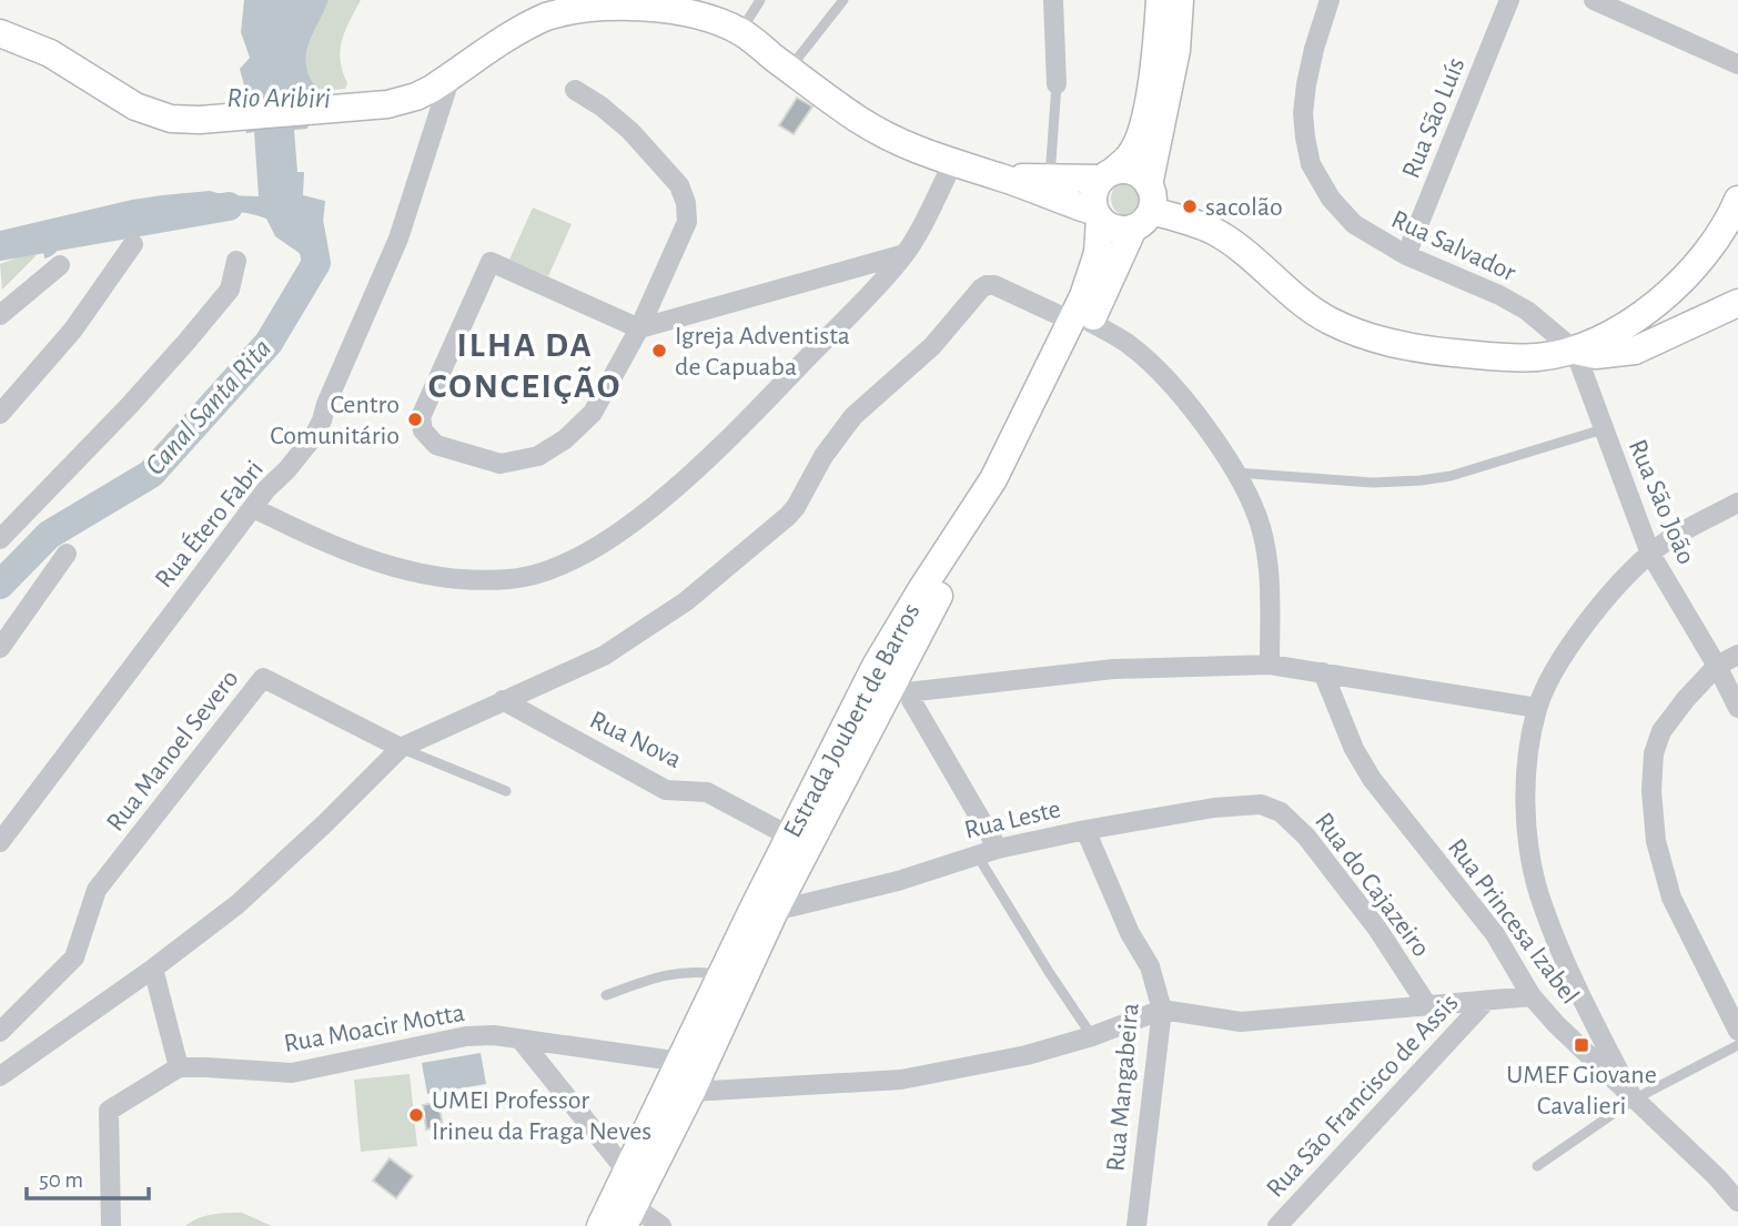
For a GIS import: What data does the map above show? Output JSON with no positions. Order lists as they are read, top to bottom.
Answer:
{
  "streets": {
    "main road": ["Estrada Joubert de Barros"],
    "street": [
      "Rua São Luís",
      "Rua Salvador",
      "Rua São João",
      "Rua Étero Fabri",
      "Rua Nova",
      "Rua Manoel Severo",
      "Rua Leste",
      "Rua do Cajazeiro",
      "Rua Princesa Izabel",
      "Rua Moacir Motta",
      "Rua Mangabeira",
      "Rua São Francisco de Assis"
    ]
  },
  "crossings": [
    ["Rua São Luís", "Rua Salvador"],
    ["Rua Salvador", "Rua São João"],
    ["Estrada Joubert de Barros", "Rua Nova"],
    ["Estrada Joubert de Barros", "Rua Leste"],
    ["Estrada Joubert de Barros", "Rua Moacir Motta"],
    ["Rua Leste", "Rua do Cajazeiro"],
    ["Rua Leste", "Rua Mangabeira"]
  ],
  "districts": ["ILHA DA CONCEIÇÃO"],
  "water": ["Rio Aribiri", "Canal Santa Rita"],
  "places": {
    "other": [
      "sacolão",
      "Igreja Adventista de Capuaba",
      "Centro Comunitário",
      "UMEI Professor Irineu da Fraga Neves"
    ],
    "transit": ["UMEF Giovane Cavalieri"]
  },
  "scale_bar": "50 m"
}
